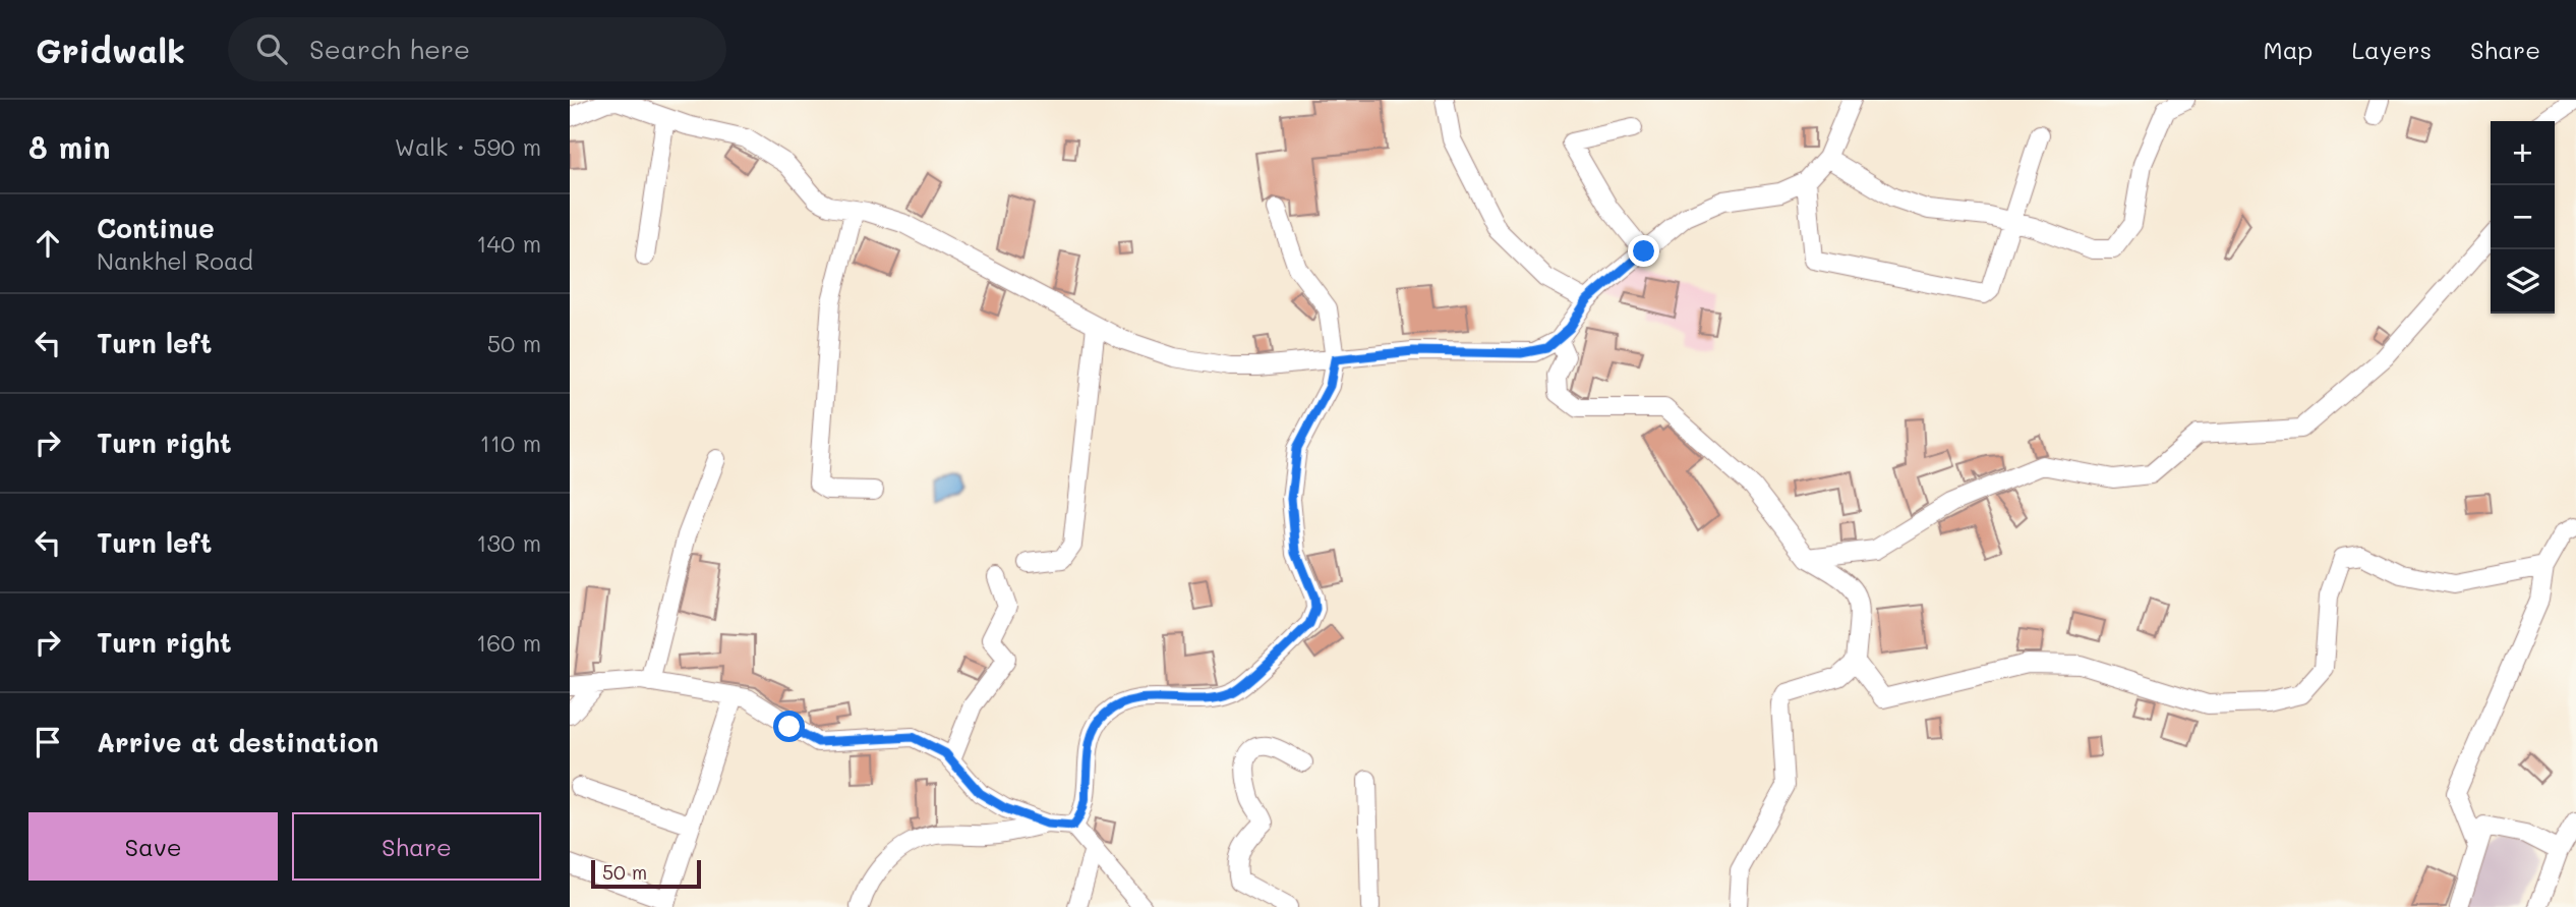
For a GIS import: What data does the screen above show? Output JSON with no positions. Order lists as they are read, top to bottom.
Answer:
{
  "scale_bar": "50 m",
  "page": {
    "header": "Gridwalk",
    "search": "Search here",
    "nav": ["Map", "Layers", "Share"],
    "heading": ["8 min", "Walk · 590 m"],
    "map_buttons": ["+", "−"],
    "list": [
      ["Continue", "Nankhel Road", "140 m"],
      ["Turn left", "50 m"],
      ["Turn right", "110 m"],
      ["Turn left", "130 m"],
      ["Turn right", "160 m"],
      "Arrive at destination"
    ],
    "buttons": ["Save", "Share"],
    "scale": "50 m"
  }
}
